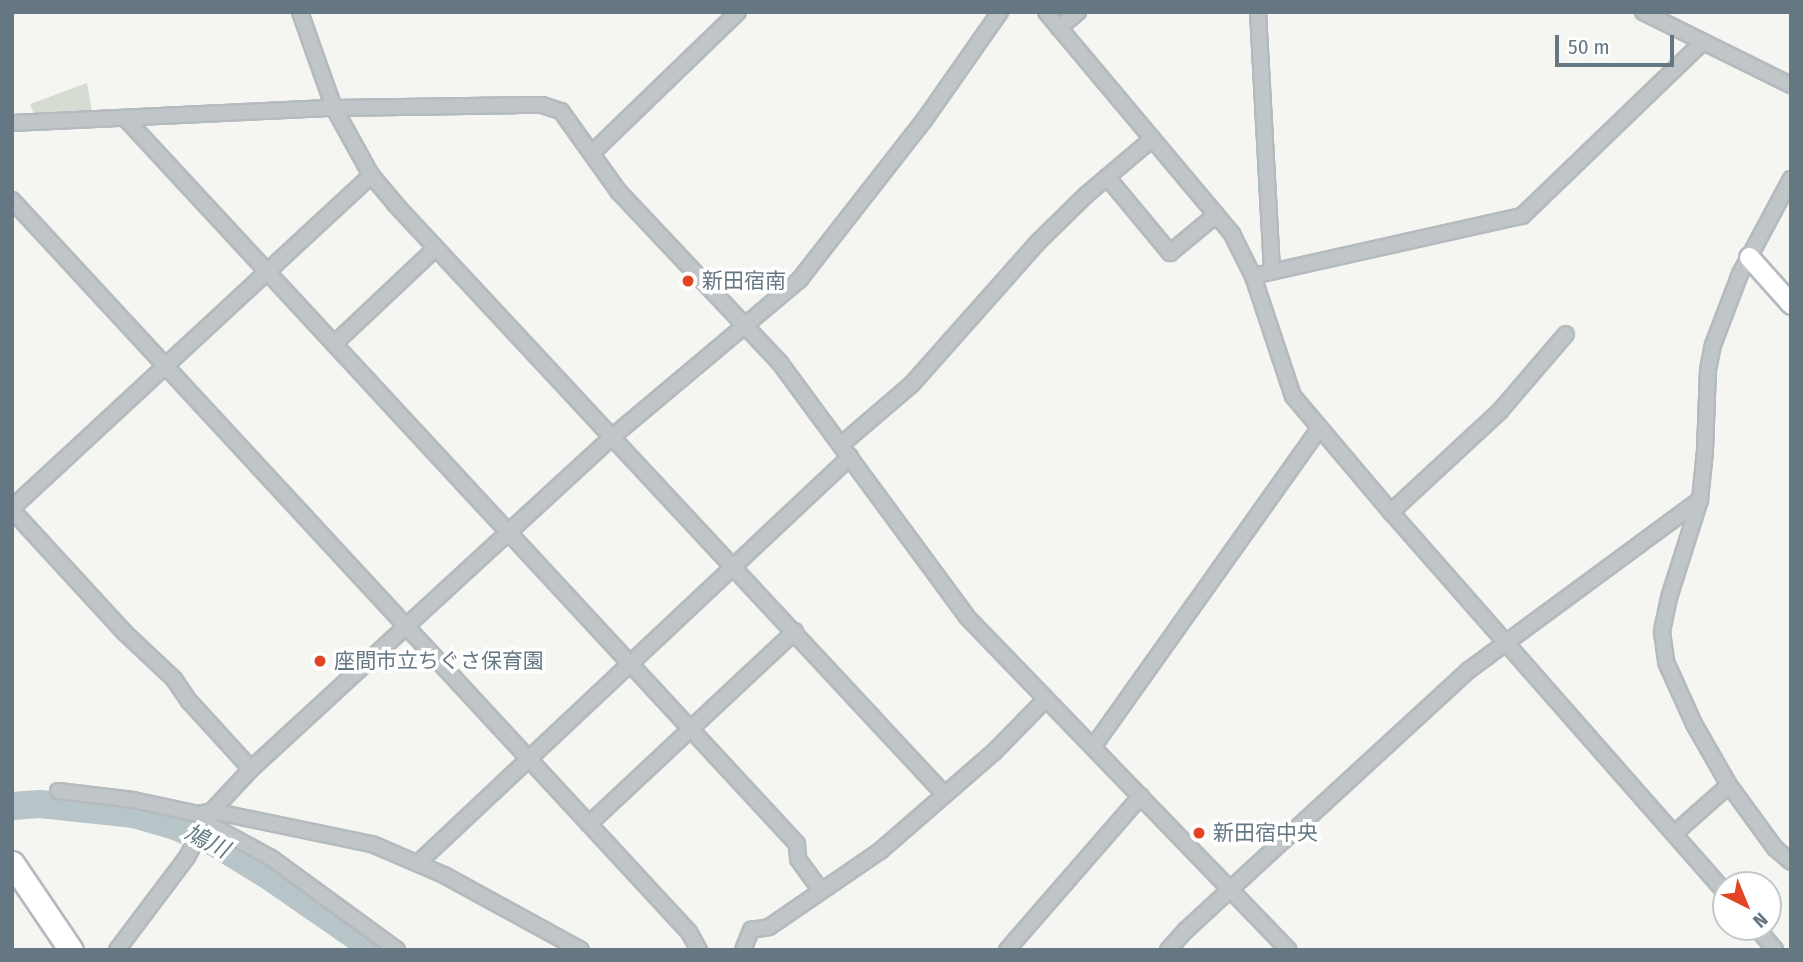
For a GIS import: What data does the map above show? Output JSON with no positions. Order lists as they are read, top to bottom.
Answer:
{
  "water": ["鳩川"],
  "places": ["新田宿南", "座間市立ちぐさ保育園", "新田宿中央"],
  "scale_bar": "50 m",
  "north": "bottom right"
}
